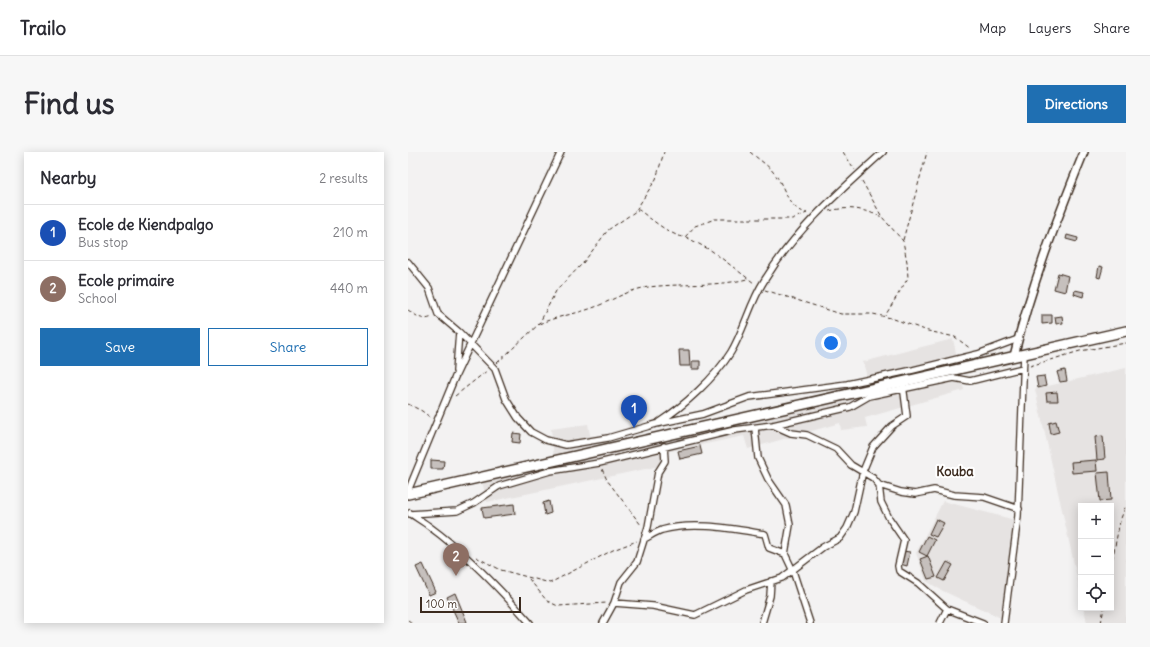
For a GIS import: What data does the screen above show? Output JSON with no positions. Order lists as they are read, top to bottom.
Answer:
{
  "districts": ["Kouba"],
  "scale_bar": "100 m",
  "page": {
    "header": "Trailo",
    "nav": ["Map", "Layers", "Share"],
    "buttons": [
      "Directions",
      ["Save", "Share"]
    ],
    "title": "Find us",
    "heading": ["Nearby", "2 results"],
    "list": [
      {
        "mark": "1",
        "name": "Ecole de Kiendpalgo",
        "note": "Bus stop",
        "value": "210 m"
      },
      {
        "mark": "2",
        "name": "Ecole primaire",
        "note": "School",
        "value": "440 m"
      }
    ],
    "pins": ["1", "2"],
    "map_buttons": ["+", "−"],
    "scale": "100 m"
  }
}
